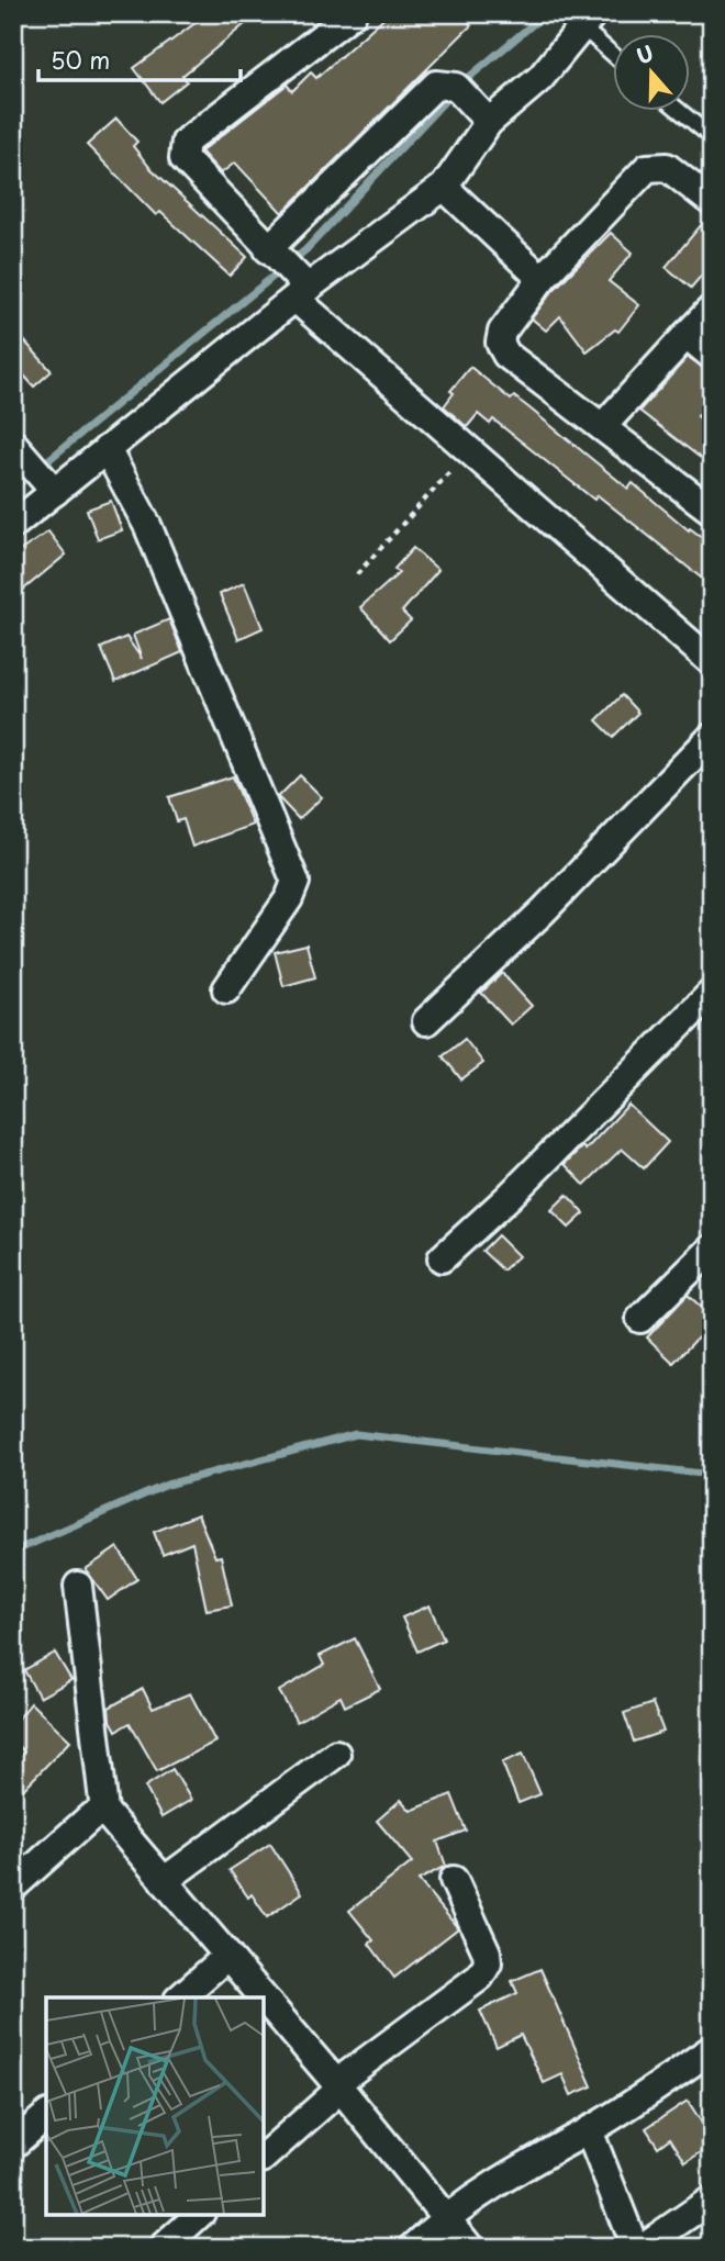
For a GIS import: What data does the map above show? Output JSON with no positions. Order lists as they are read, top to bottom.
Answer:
{
  "scale_bar": "50 m",
  "north": "top"
}
